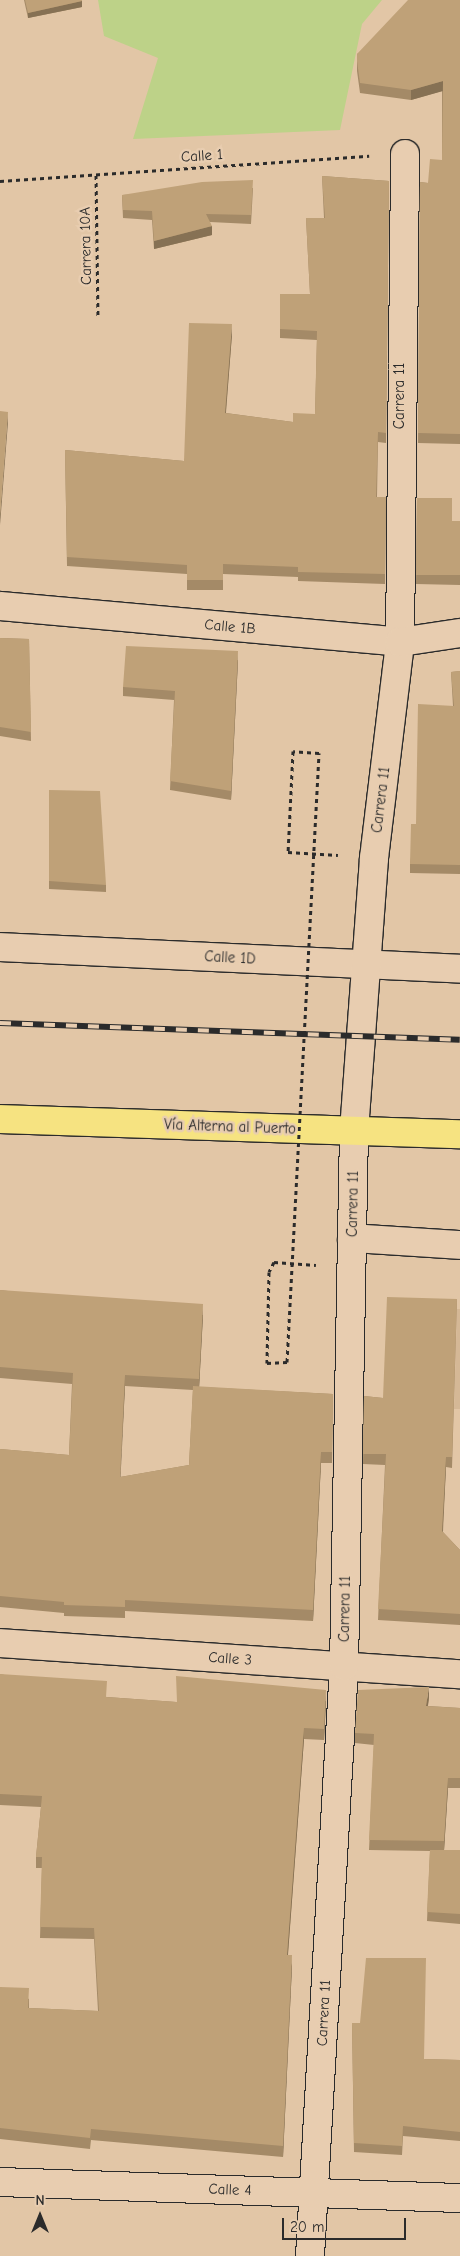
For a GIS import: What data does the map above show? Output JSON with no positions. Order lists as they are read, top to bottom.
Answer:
{
  "streets": {
    "main road": ["Vía Alterna al Puerto"],
    "street": [
      "Carrera 11",
      "Calle 1B",
      "Calle 1D",
      "Calle 3",
      "Calle 4"
    ],
    "path": ["Calle 1", "Carrera 10A"]
  },
  "crossings": [
    ["Calle 1", "Carrera 10A"],
    ["Calle 1", "Carrera 11"],
    ["Carrera 11", "Calle 1B"],
    ["Carrera 11", "Calle 1D"],
    ["Carrera 11", "Vía Alterna al Puerto"],
    ["Carrera 11", "Calle 3"],
    ["Carrera 11", "Calle 4"]
  ],
  "scale_bar": "20 m",
  "north": "top"
}
